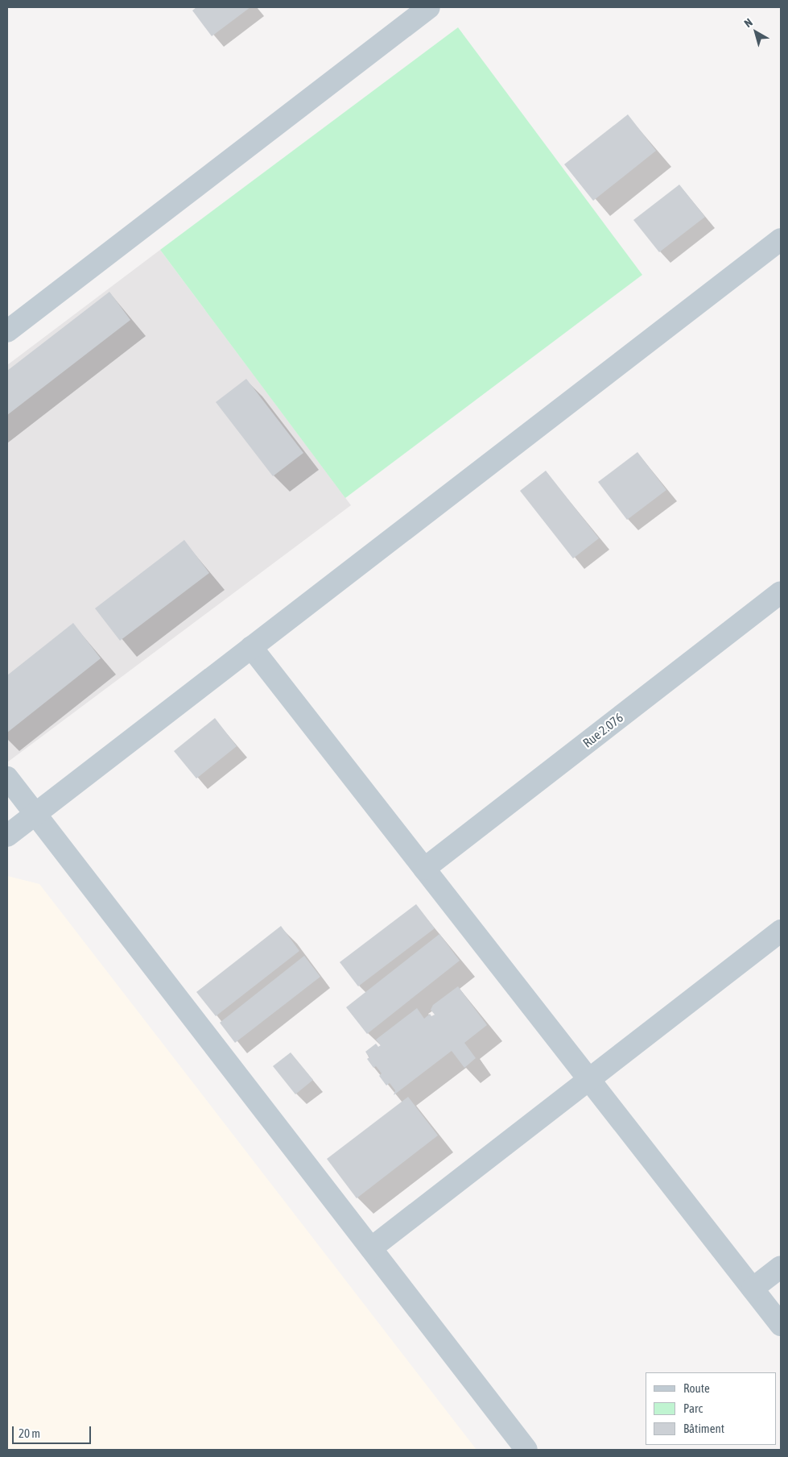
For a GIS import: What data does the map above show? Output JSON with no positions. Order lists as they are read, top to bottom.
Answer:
{
  "streets": {
    "street": ["Rue 2.076"]
  },
  "legend": ["Route", "Parc", "Bâtiment"],
  "scale_bar": "20 m",
  "north": "top left"
}
